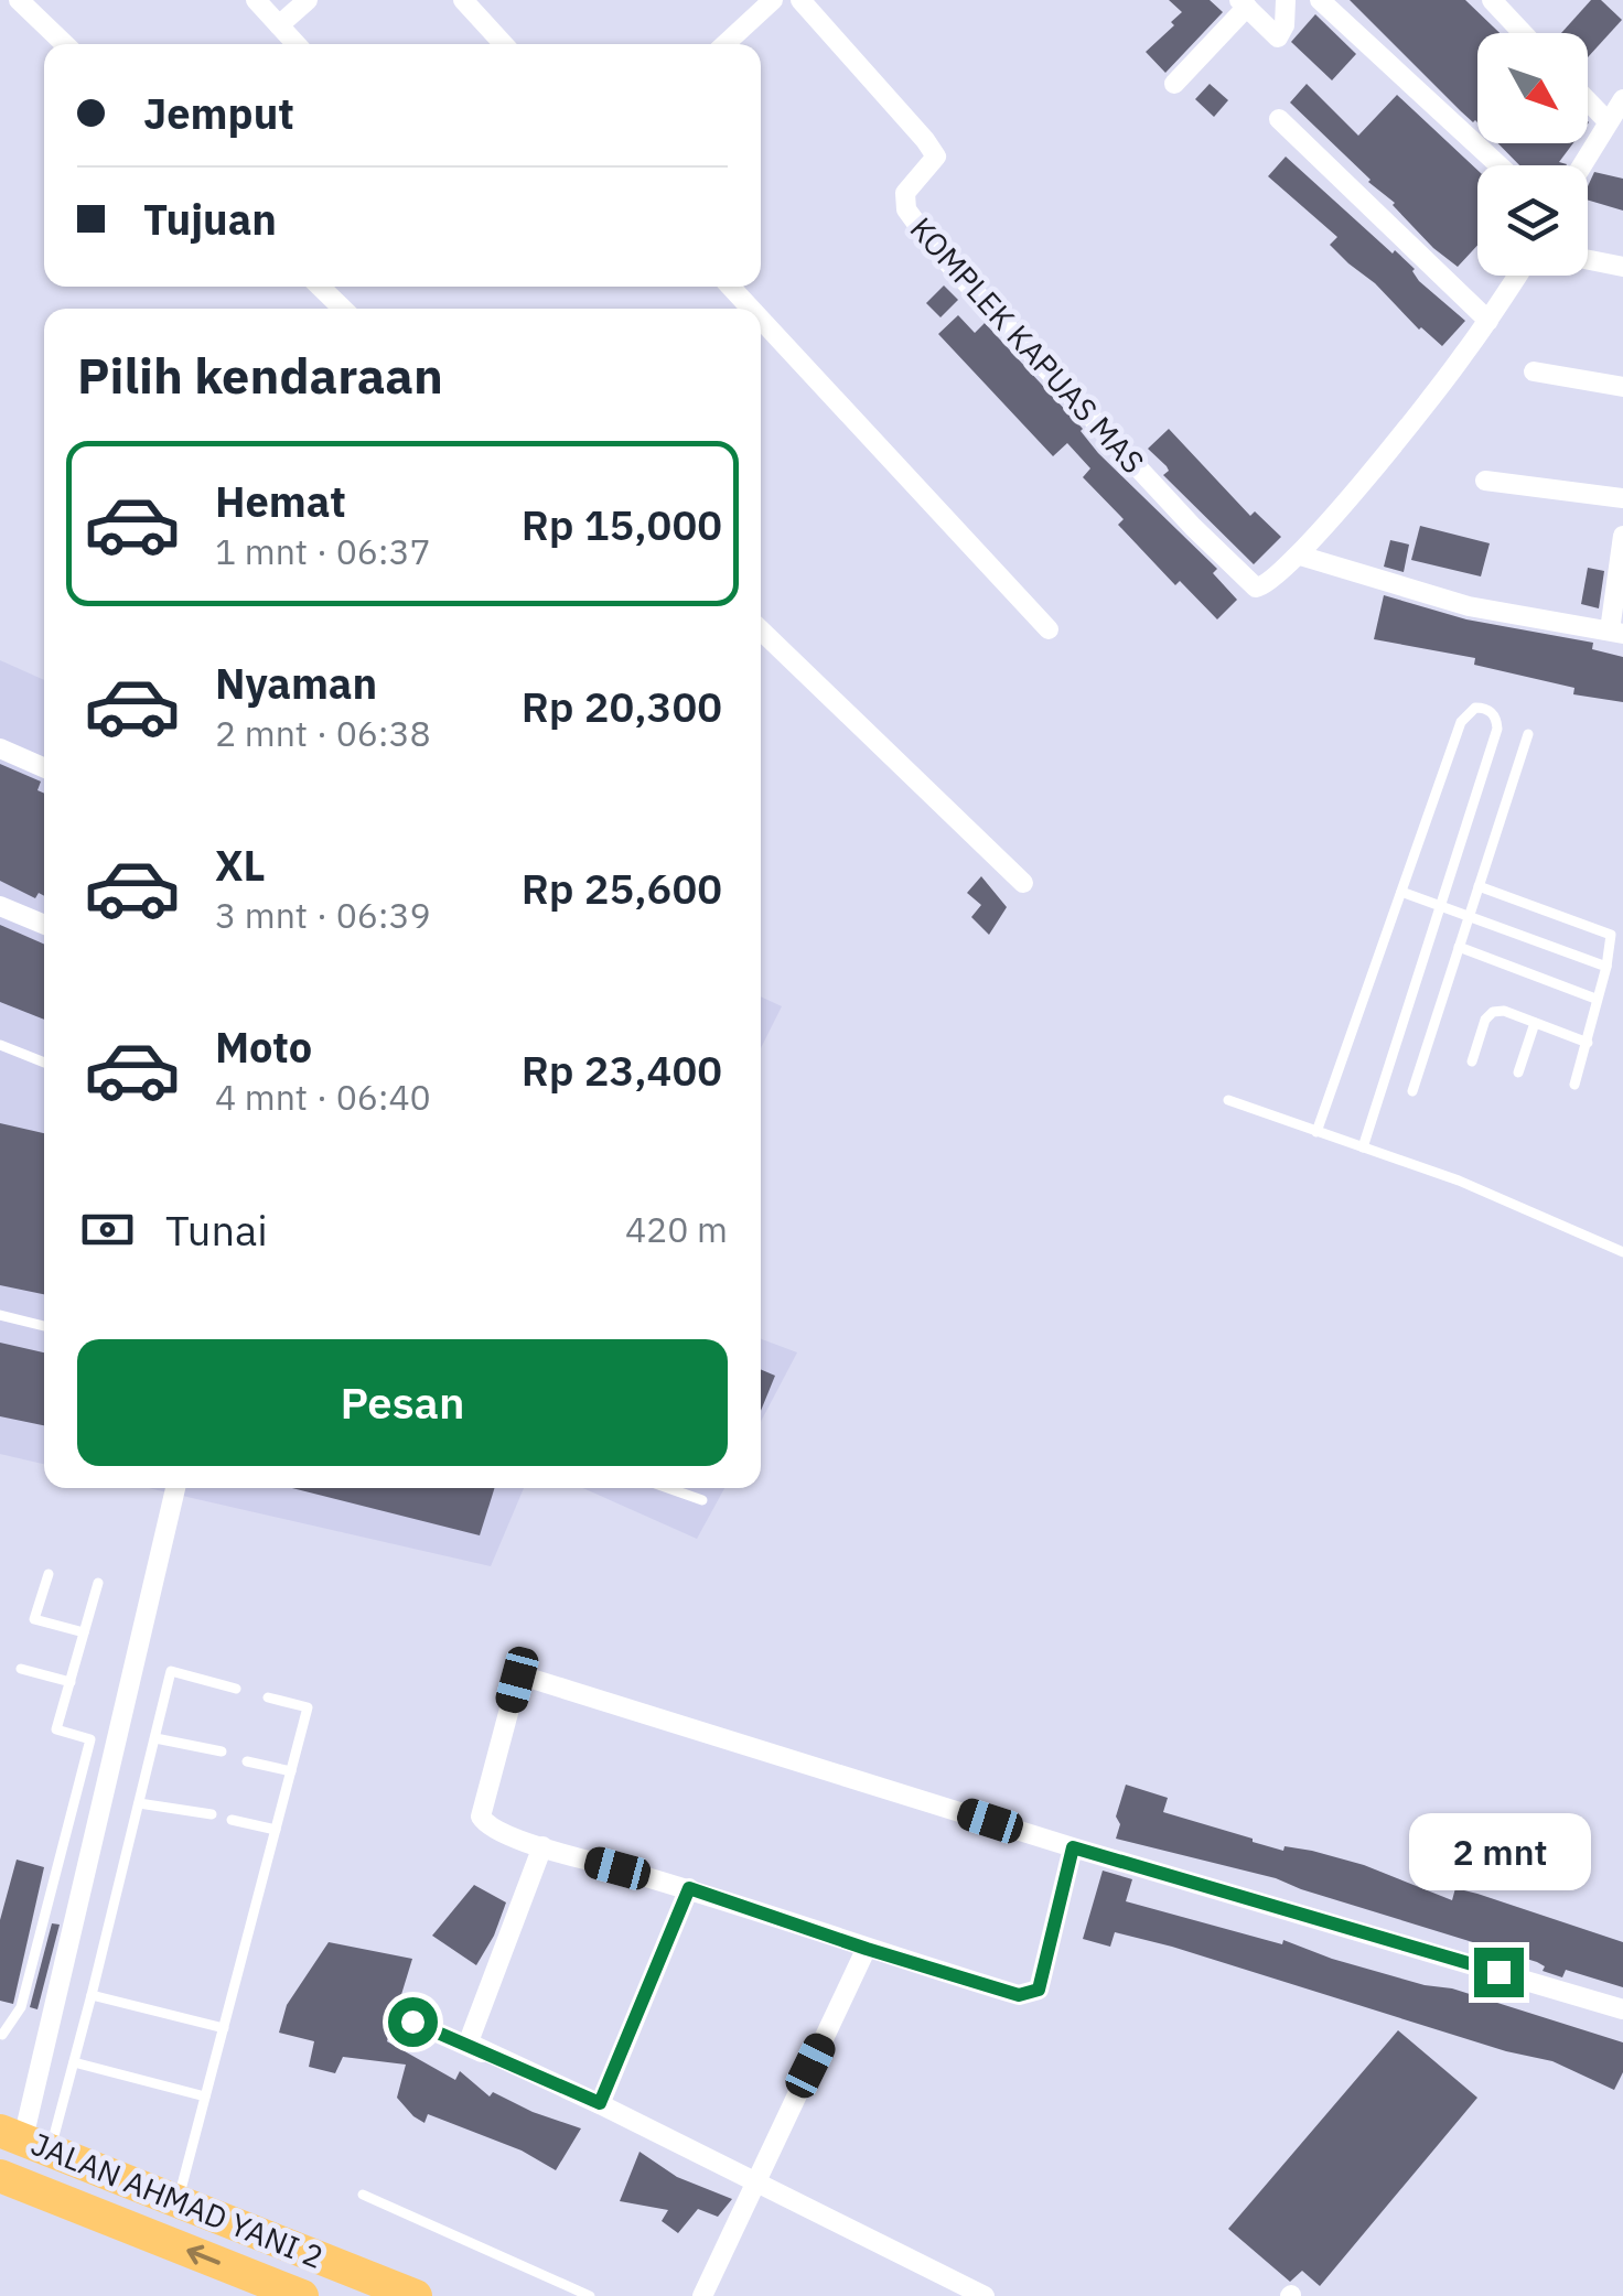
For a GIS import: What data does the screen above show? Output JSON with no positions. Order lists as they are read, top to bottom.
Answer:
{
  "streets": {
    "highway": ["JALAN AHMAD YANI 2"],
    "street": ["KOMPLEK KAPUAS MAS"]
  },
  "north": "bottom right",
  "page": {
    "banner": ["Jemput", "Tujuan"],
    "heading": "Pilih kendaraan",
    "list": [
      {
        "name": "Hemat",
        "note": "1 mnt · 06:37",
        "value": "Rp 15,000"
      },
      {
        "name": "Nyaman",
        "note": "2 mnt · 06:38",
        "value": "Rp 20,300"
      },
      {
        "name": "XL",
        "note": "3 mnt · 06:39",
        "value": "Rp 25,600"
      },
      {
        "name": "Moto",
        "note": "4 mnt · 06:40",
        "value": "Rp 23,400"
      }
    ],
    "pay": ["Tunai", "420 m"],
    "buttons": "Pesan",
    "bubble": "2 mnt"
  }
}
